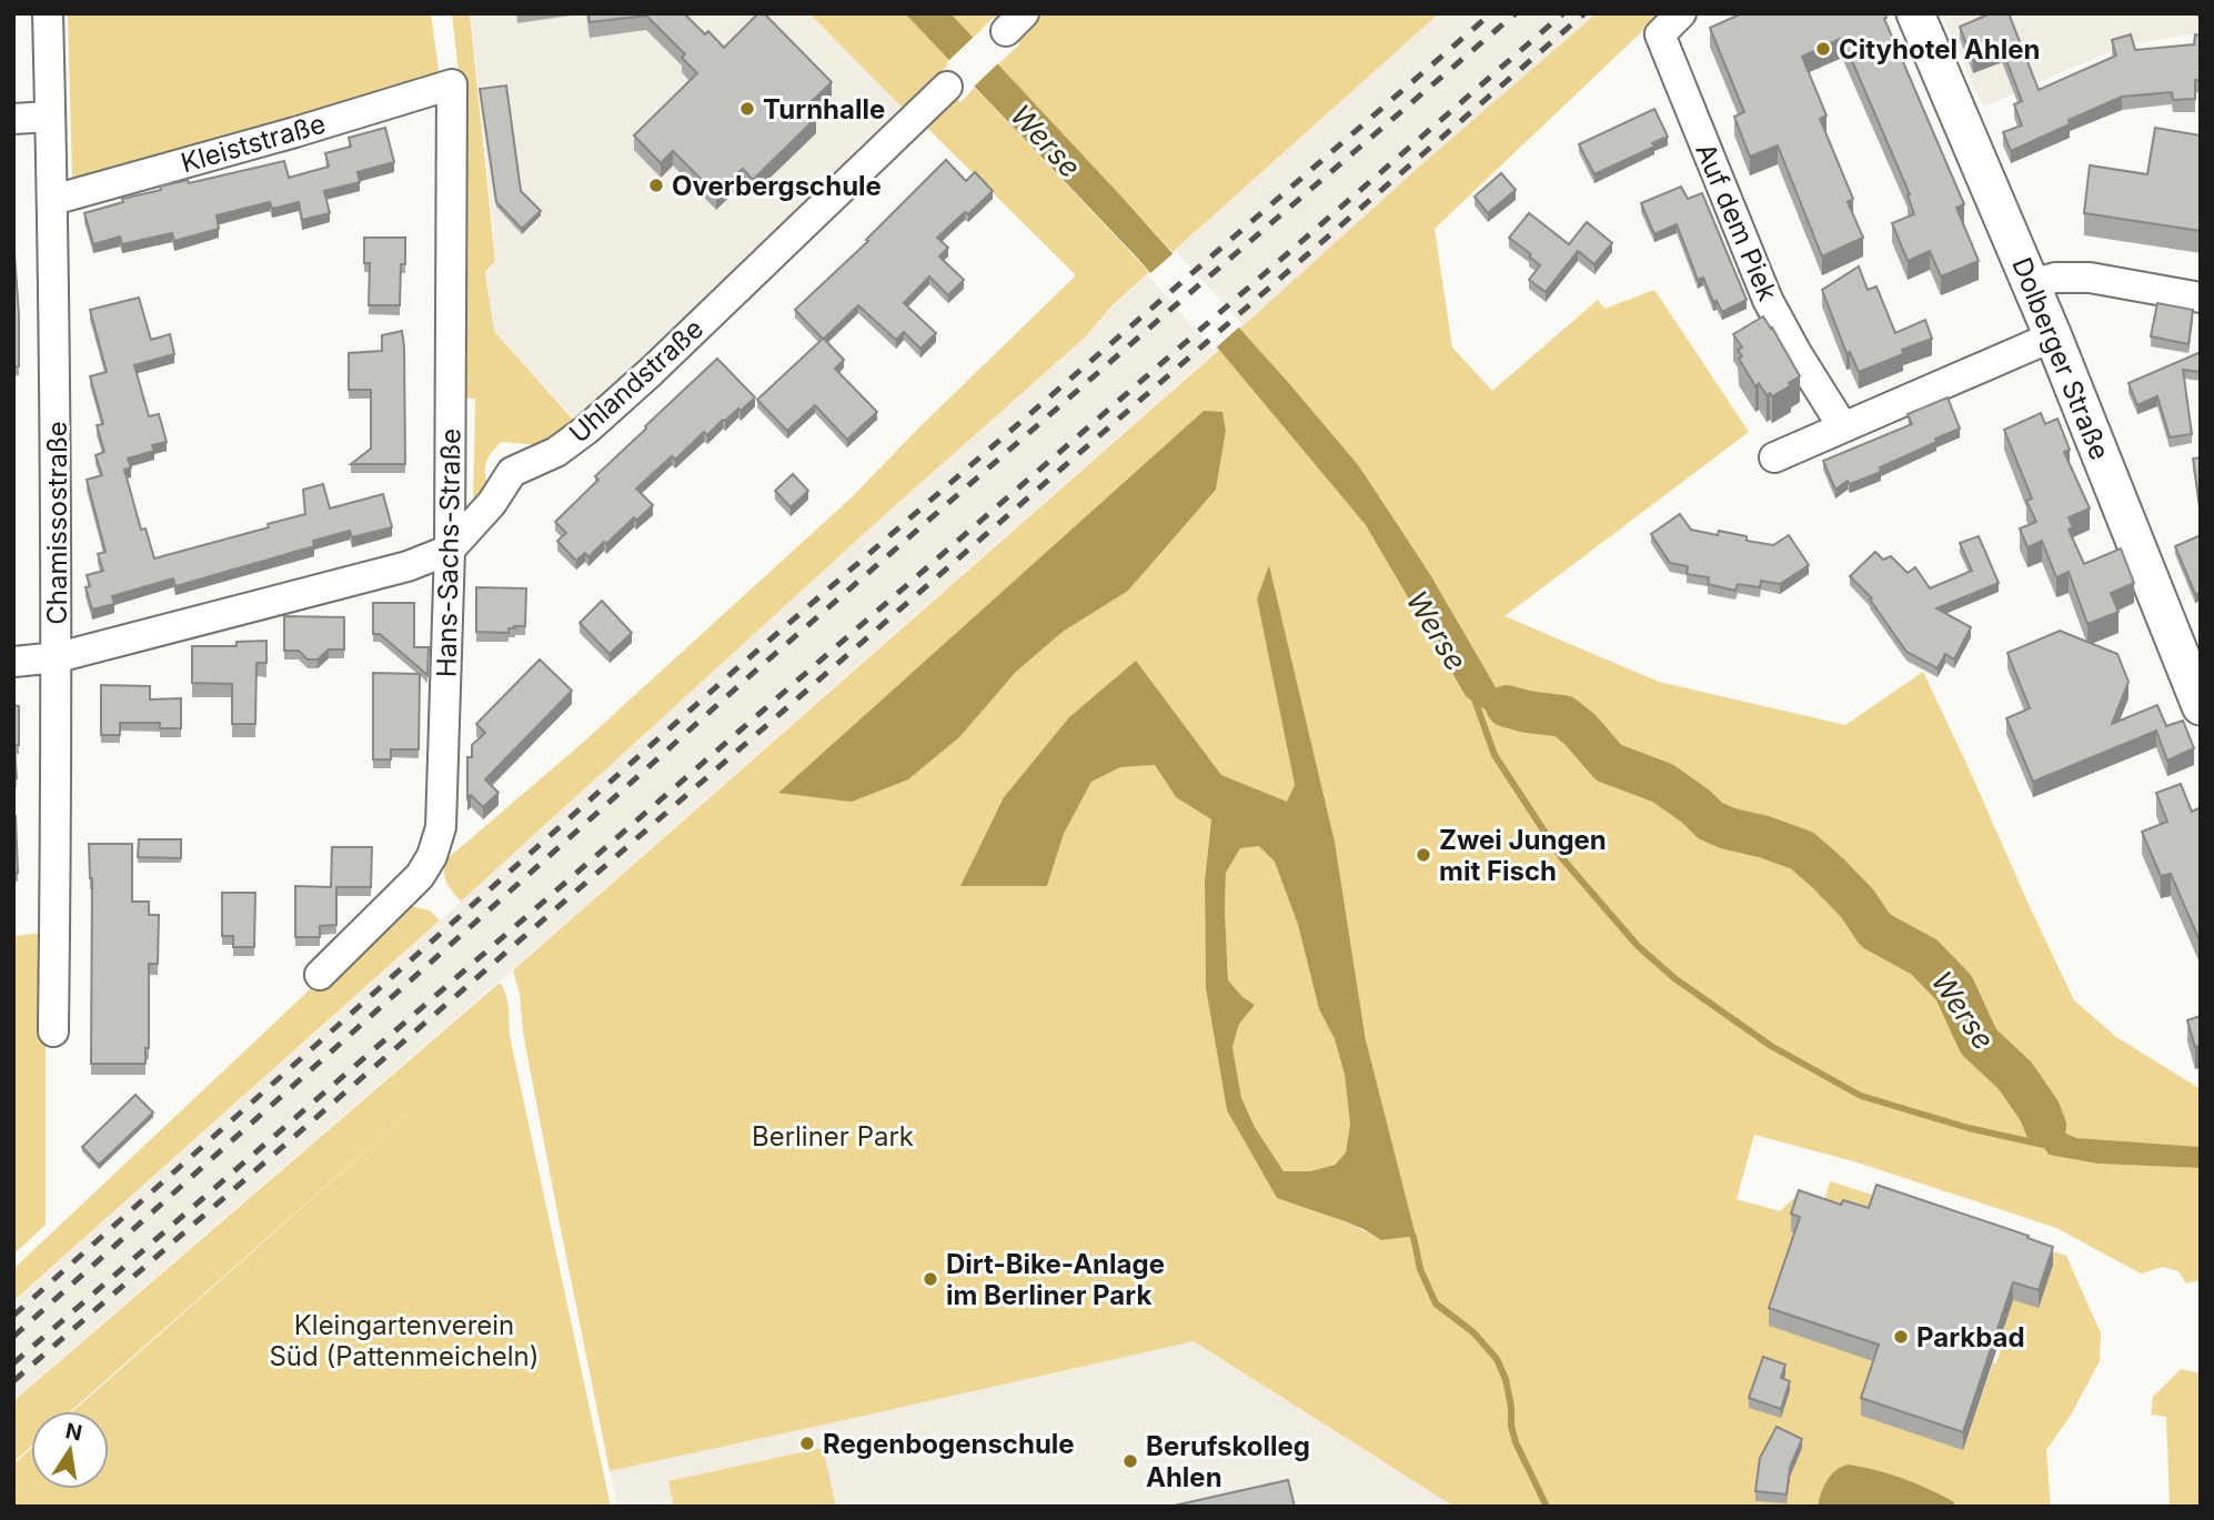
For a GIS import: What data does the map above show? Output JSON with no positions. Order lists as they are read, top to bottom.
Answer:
{
  "streets": {
    "street": [
      "Kleiststraße",
      "Auf dem Piek",
      "Dolberger Straße",
      "Uhlandstraße",
      "Chamissostraße",
      "Hans-Sachs-Straße"
    ]
  },
  "crossings": [
    ["Kleiststraße", "Chamissostraße"],
    ["Kleiststraße", "Hans-Sachs-Straße"],
    ["Uhlandstraße", "Chamissostraße"],
    ["Uhlandstraße", "Hans-Sachs-Straße"]
  ],
  "water": ["Werse"],
  "parks": ["Berliner Park", "Kleingartenverein Süd (Pattenmeicheln)"],
  "places": [
    "Cityhotel Ahlen",
    "Turnhalle",
    "Overbergschule",
    "Zwei Jungen mit Fisch",
    "Dirt-Bike-Anlage im Berliner Park",
    "Parkbad",
    "Regenbogenschule",
    "Berufskolleg Ahlen"
  ],
  "north": "top"
}
